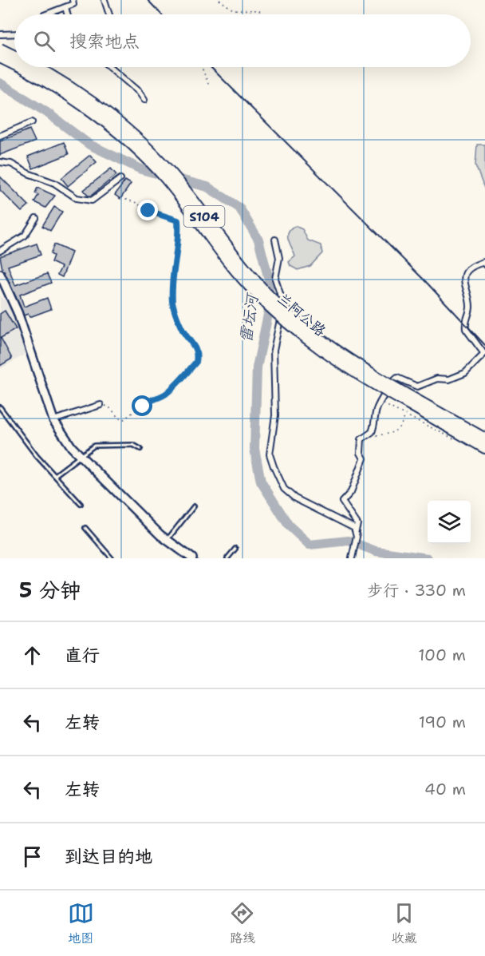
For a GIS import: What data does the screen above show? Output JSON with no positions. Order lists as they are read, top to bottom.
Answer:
{
  "streets": {
    "highway": ["S104", "兰阿公路"]
  },
  "water": ["雷坛河"],
  "page": {
    "search": "搜索地点",
    "heading": ["5 分钟", "步行 · 330 m"],
    "list": [
      ["直行", "100 m"],
      ["左转", "190 m"],
      ["左转", "40 m"],
      "到达目的地"
    ],
    "nav": ["地图", "路线", "收藏"]
  }
}
